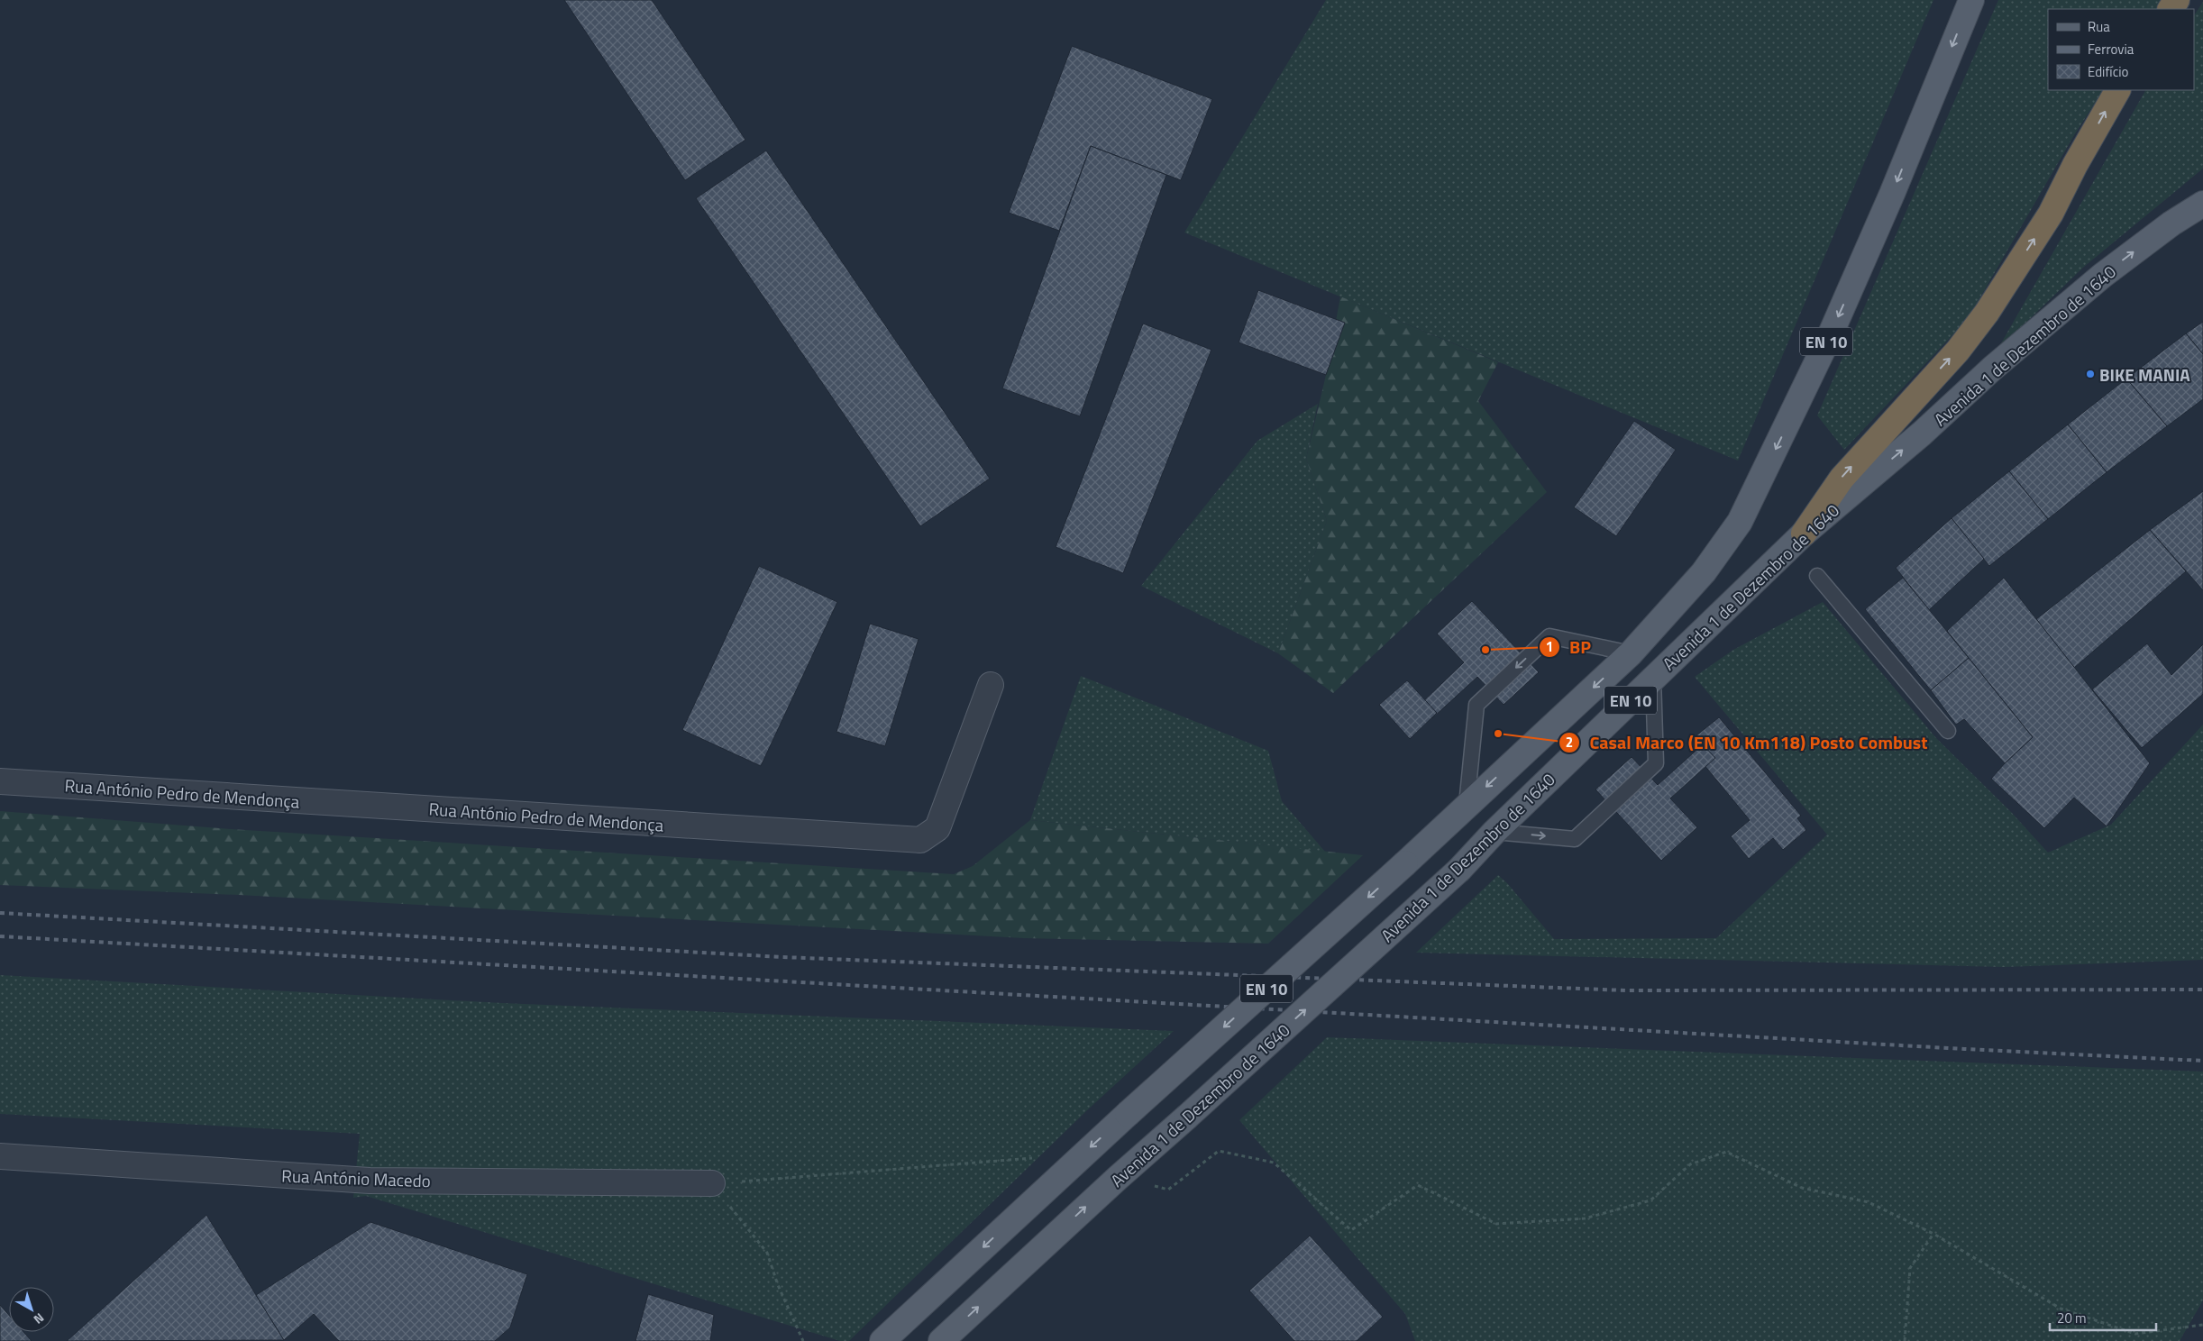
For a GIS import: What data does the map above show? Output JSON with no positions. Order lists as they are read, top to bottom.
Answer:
{
  "streets": {
    "main road": ["EN 10", "Avenida 1 de Dezembro de 1640"],
    "street": ["Rua António Pedro de Mendonça", "Rua António Macedo"]
  },
  "places": ["BIKE MANIA", "BP", "Casal Marco (EN 10 Km118) Posto Combust"],
  "legend": ["Rua", "Ferrovia", "Edifício"],
  "scale_bar": "20 m",
  "north": "bottom right"
}
